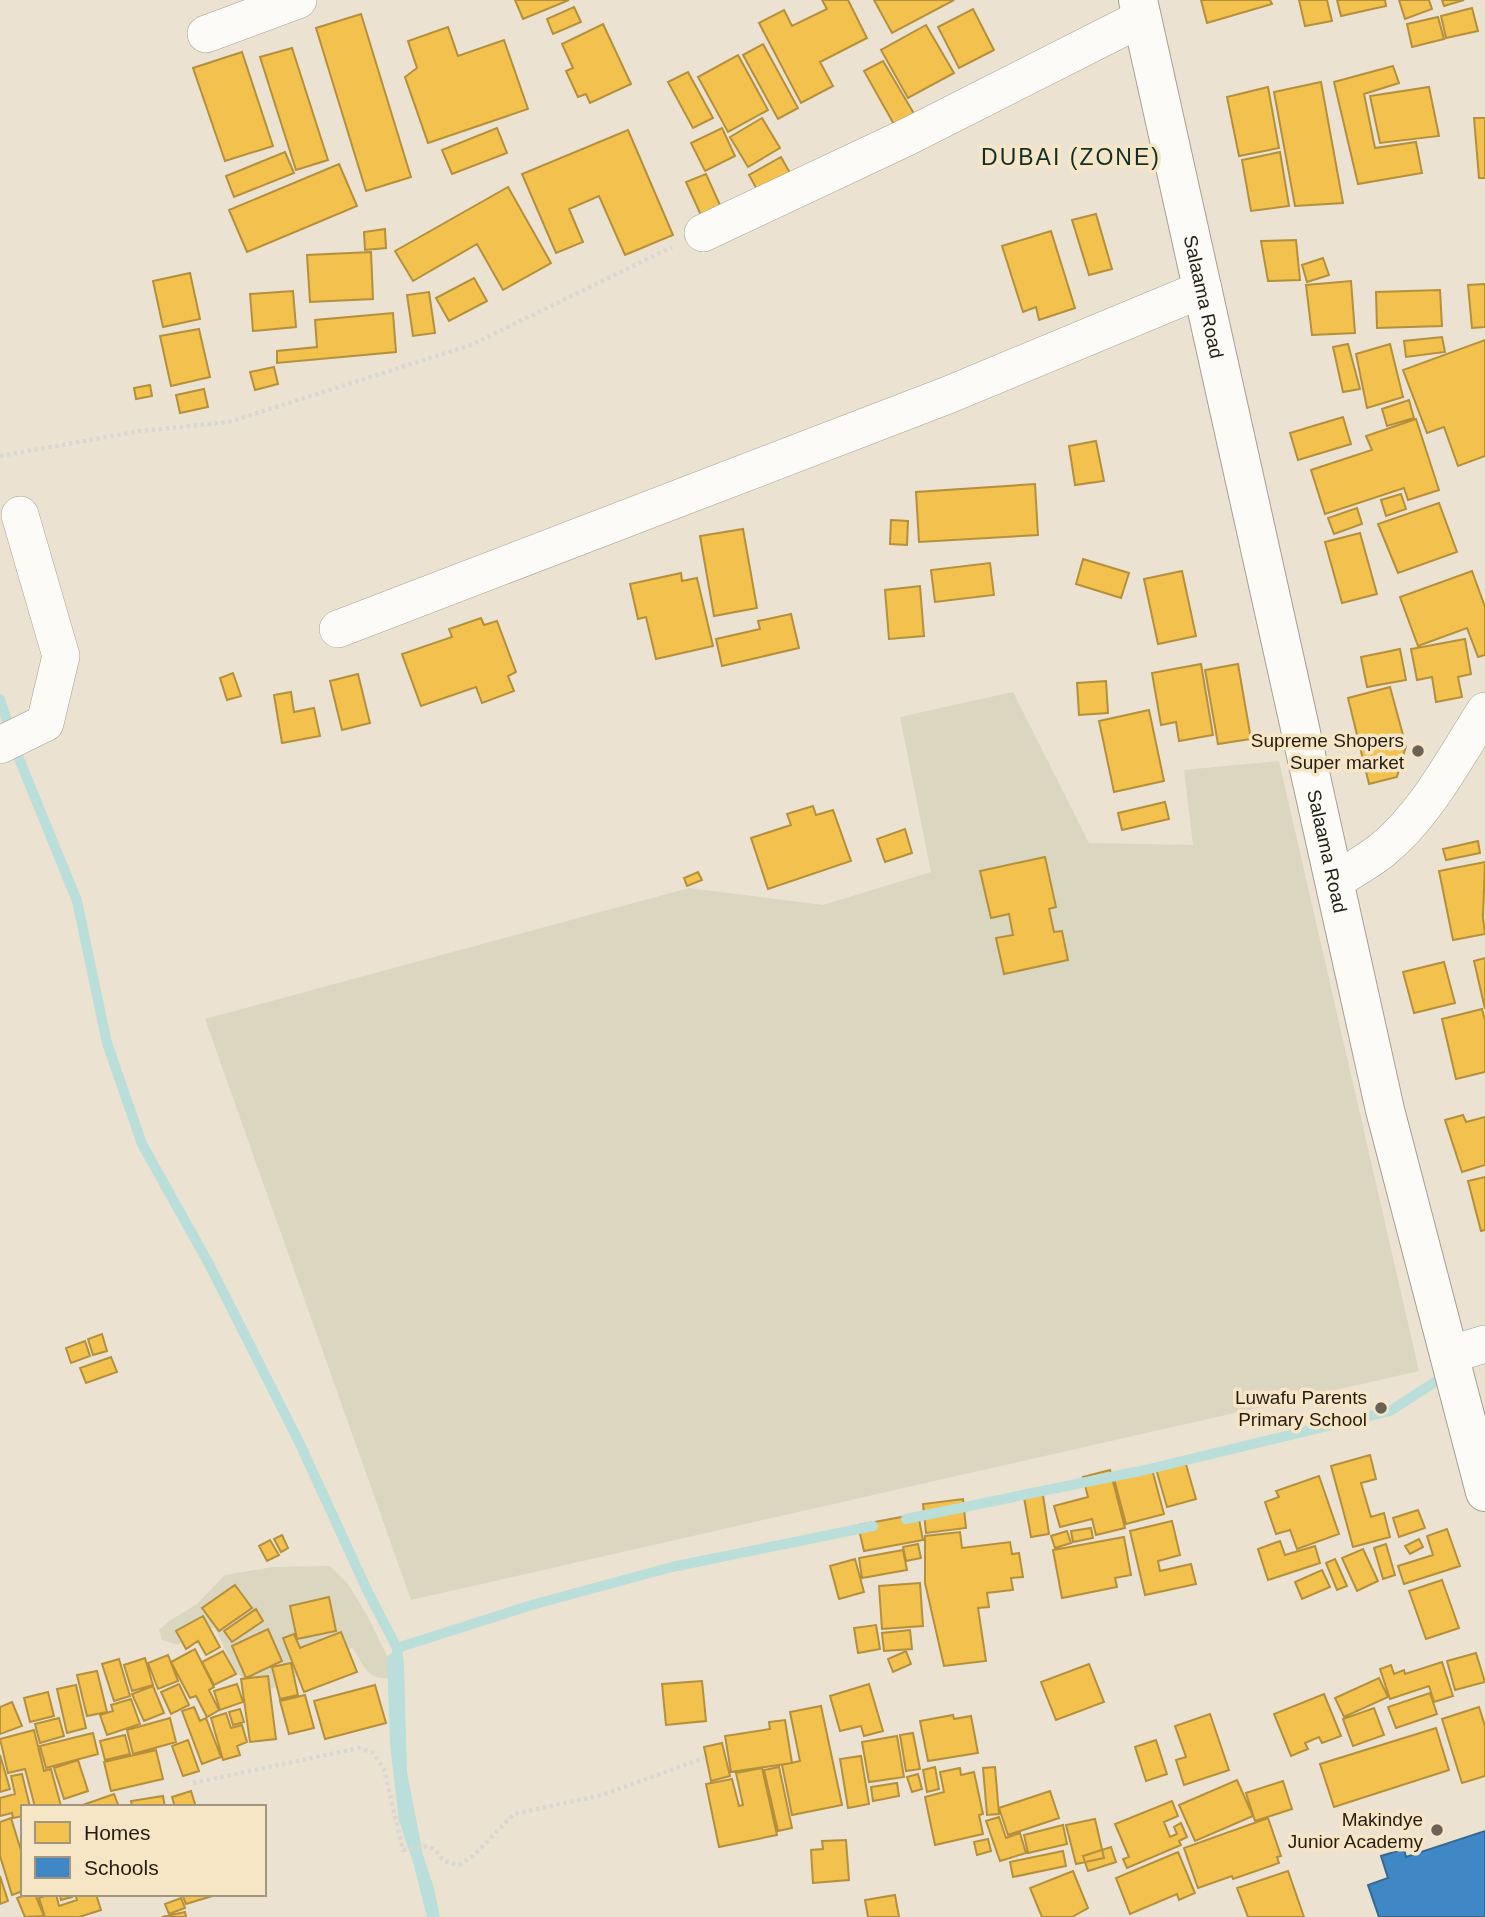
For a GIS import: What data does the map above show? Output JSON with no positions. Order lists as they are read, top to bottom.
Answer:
{
  "streets": {
    "main road": ["Salaama Road"]
  },
  "districts": ["DUBAI (ZONE)"],
  "places": ["Supreme Shopers Super market", "Luwafu Parents Primary School", "Makindye Junior Academy"],
  "legend": ["Homes", "Schools"]
}
